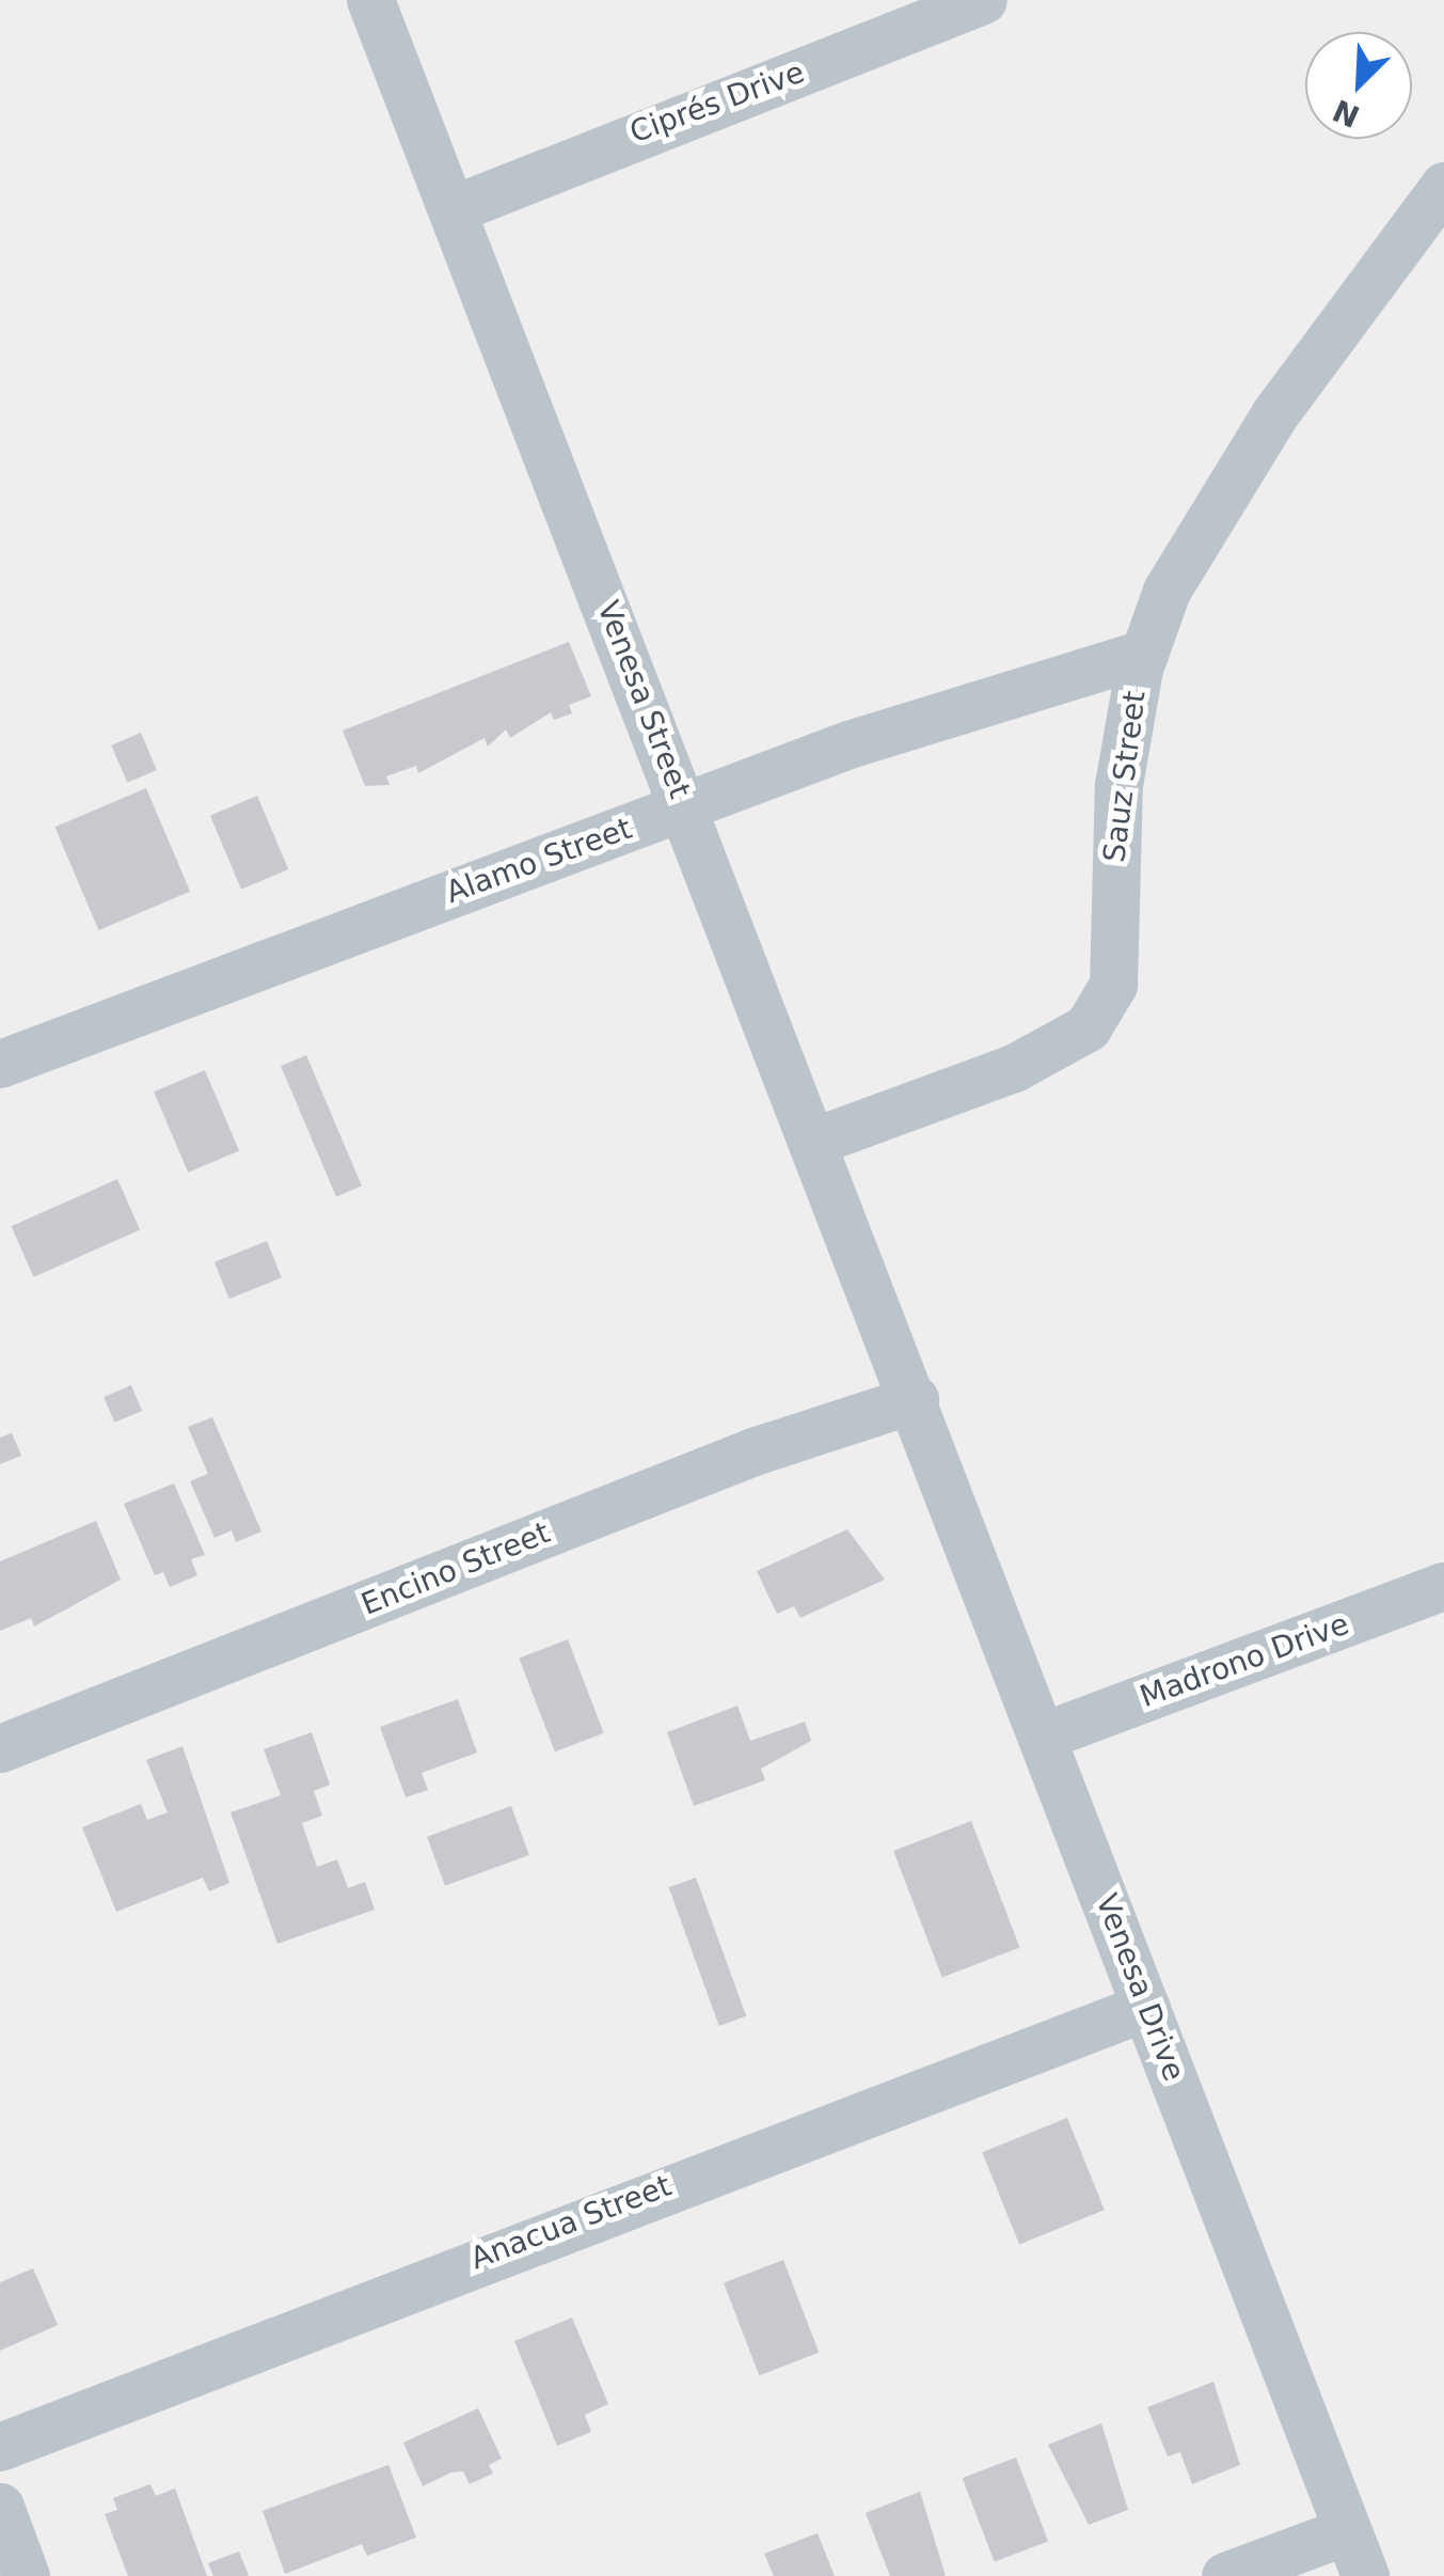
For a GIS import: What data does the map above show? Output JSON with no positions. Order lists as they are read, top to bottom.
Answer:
{
  "streets": {
    "street": [
      "Ciprés Drive",
      "Venesa Street",
      "Sauz Street",
      "Alamo Street",
      "Encino Street",
      "Madrono Drive",
      "Venesa Drive",
      "Anacua Street"
    ]
  },
  "crossings": [
    ["Ciprés Drive", "Venesa Street"],
    ["Venesa Street", "Sauz Street"],
    ["Venesa Street", "Alamo Street"],
    ["Venesa Street", "Encino Street"],
    ["Venesa Street", "Venesa Drive"],
    ["Sauz Street", "Alamo Street"],
    ["Encino Street", "Venesa Drive"],
    ["Madrono Drive", "Venesa Drive"],
    ["Venesa Drive", "Anacua Street"]
  ],
  "north": "bottom left"
}
